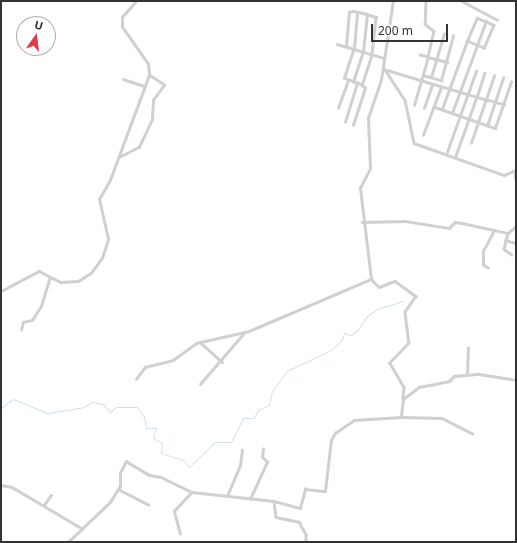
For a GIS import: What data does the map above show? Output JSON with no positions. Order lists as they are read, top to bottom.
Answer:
{
  "scale_bar": "200 m",
  "north": "top"
}
